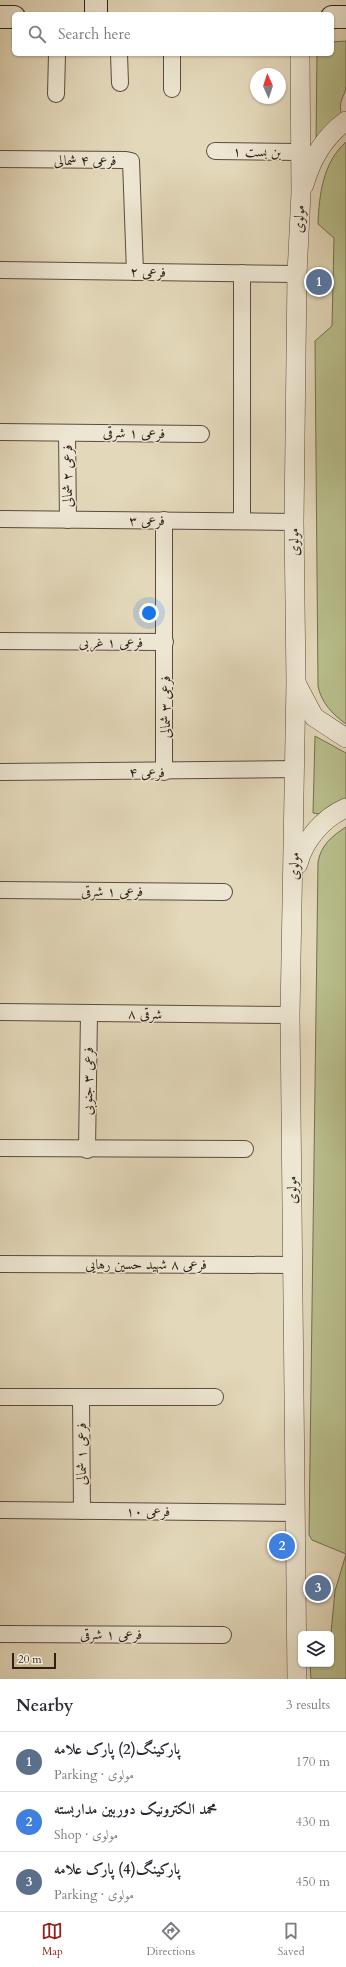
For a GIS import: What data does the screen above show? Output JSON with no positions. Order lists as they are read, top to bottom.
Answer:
{
  "streets": {
    "street": [
      "بن بست ۱",
      "فرعی ۴ شمالی",
      "مولوی",
      "فرعی ۲",
      "فرعی ۱ شرقی",
      "فرعی ۲ شمالی",
      "فرعی ۳",
      "فرعی ۱ غربی",
      "فرعی ۳ شمالی",
      "فرعی ۴",
      "۸ شرقی",
      "فرعی ۳ جنوبی",
      "فرعی ۸ شهید حسین رهایی",
      "فرعی ۱ شمالی",
      "فرعی ۱۰"
    ]
  },
  "crossings": [
    ["بن بست ۱", "مولوی"],
    ["فرعی ۴ شمالی", "فرعی ۲"],
    ["مولوی", "فرعی ۲"],
    ["مولوی", "فرعی ۳"],
    ["مولوی", "فرعی ۴"],
    ["مولوی", "۸ شرقی"],
    ["مولوی", "فرعی ۸ شهید حسین رهایی"],
    ["مولوی", "فرعی ۱۰"],
    ["فرعی ۱ شرقی", "فرعی ۲ شمالی"],
    ["فرعی ۲ شمالی", "فرعی ۳"],
    ["فرعی ۳", "فرعی ۳ شمالی"],
    ["فرعی ۱ غربی", "فرعی ۳ شمالی"],
    ["فرعی ۳ شمالی", "فرعی ۴"],
    ["۸ شرقی", "فرعی ۳ جنوبی"],
    ["فرعی ۱ شمالی", "فرعی ۱۰"]
  ],
  "scale_bar": "20 m",
  "north": "top",
  "page": {
    "search": "Search here",
    "pins": ["1", "2", "3"],
    "scale": "20 m",
    "heading": ["Nearby", "3 results"],
    "list": [
      {
        "mark": "1",
        "name": "پارکینگ(2) پارک علامه",
        "note": "Parking · مولوی",
        "value": "170 m"
      },
      {
        "mark": "2",
        "name": "محمد الکترونیک دوربین مداربسته",
        "note": "Shop · مولوی",
        "value": "430 m"
      },
      {
        "mark": "3",
        "name": "پارکینگ(4) پارک علامه",
        "note": "Parking · مولوی",
        "value": "450 m"
      }
    ],
    "nav": ["Map", "Directions", "Saved"]
  }
}
